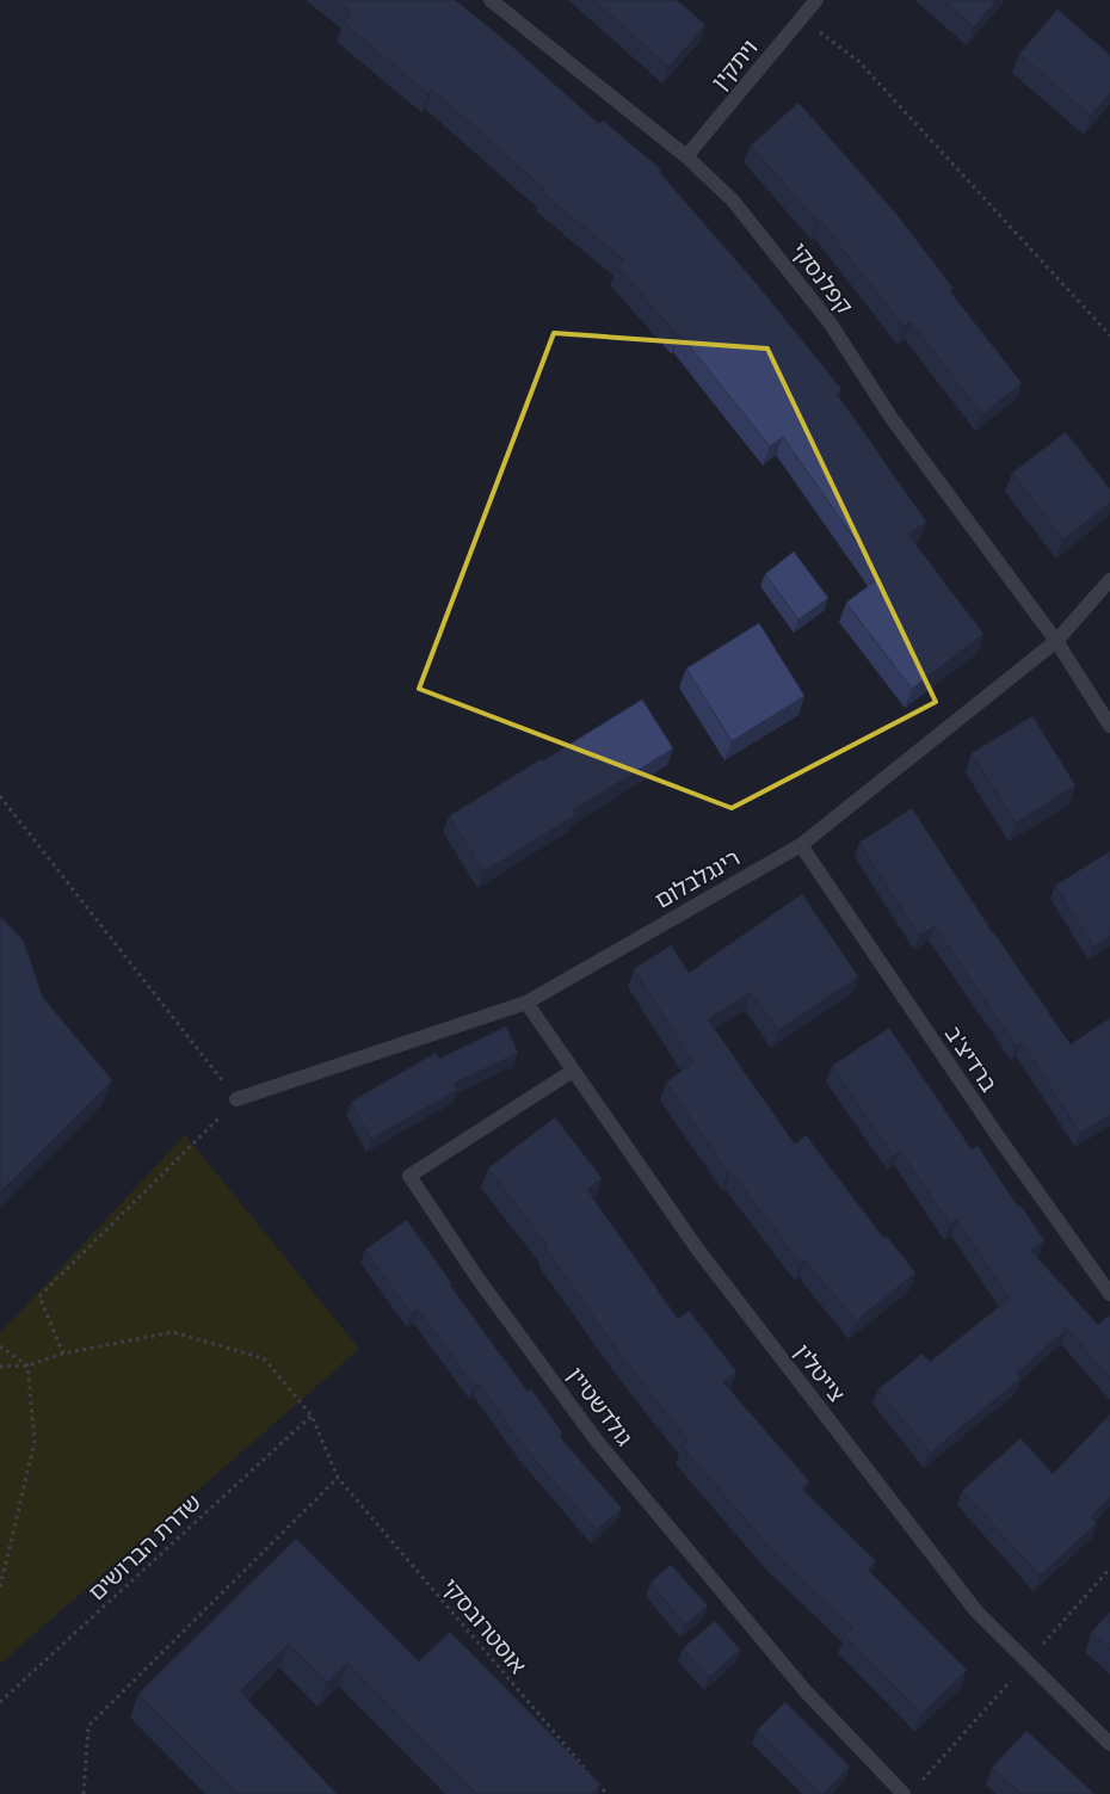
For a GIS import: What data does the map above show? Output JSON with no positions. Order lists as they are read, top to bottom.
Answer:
{
  "streets": {
    "street": [
      "ויתקין",
      "קפלנסקי",
      "רינגלבלום",
      "ברדיצ'ב",
      "צייטלין",
      "גולדשטיין"
    ],
    "path": ["שדרת הברושים", "אוסטרובסקי"]
  },
  "crossings": [
    ["ויתקין", "קפלנסקי"],
    ["קפלנסקי", "רינגלבלום"],
    ["רינגלבלום", "ברדיצ'ב"],
    ["רינגלבלום", "צייטלין"],
    ["צייטלין", "גולדשטיין"],
    ["שדרת הברושים", "אוסטרובסקי"]
  ]
}
